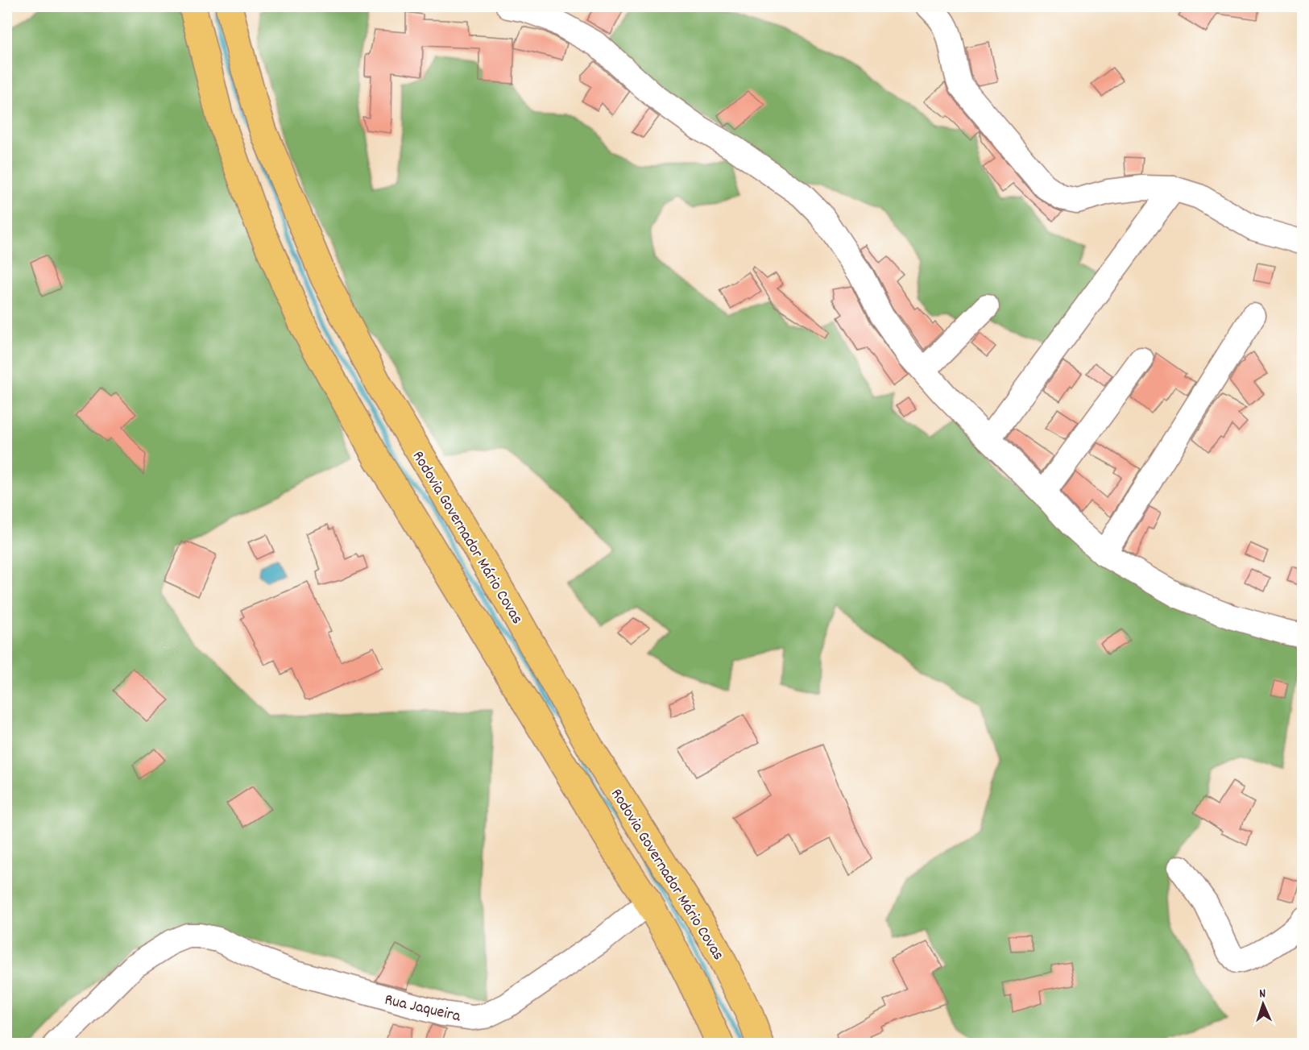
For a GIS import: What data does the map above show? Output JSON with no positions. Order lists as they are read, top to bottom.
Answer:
{
  "streets": {
    "highway": ["Rodovia Governador Mário Covas"],
    "street": ["Rua Jaqueira"]
  },
  "crossings": [
    ["Rodovia Governador Mário Covas", "Rua Jaqueira"]
  ],
  "north": "top"
}
